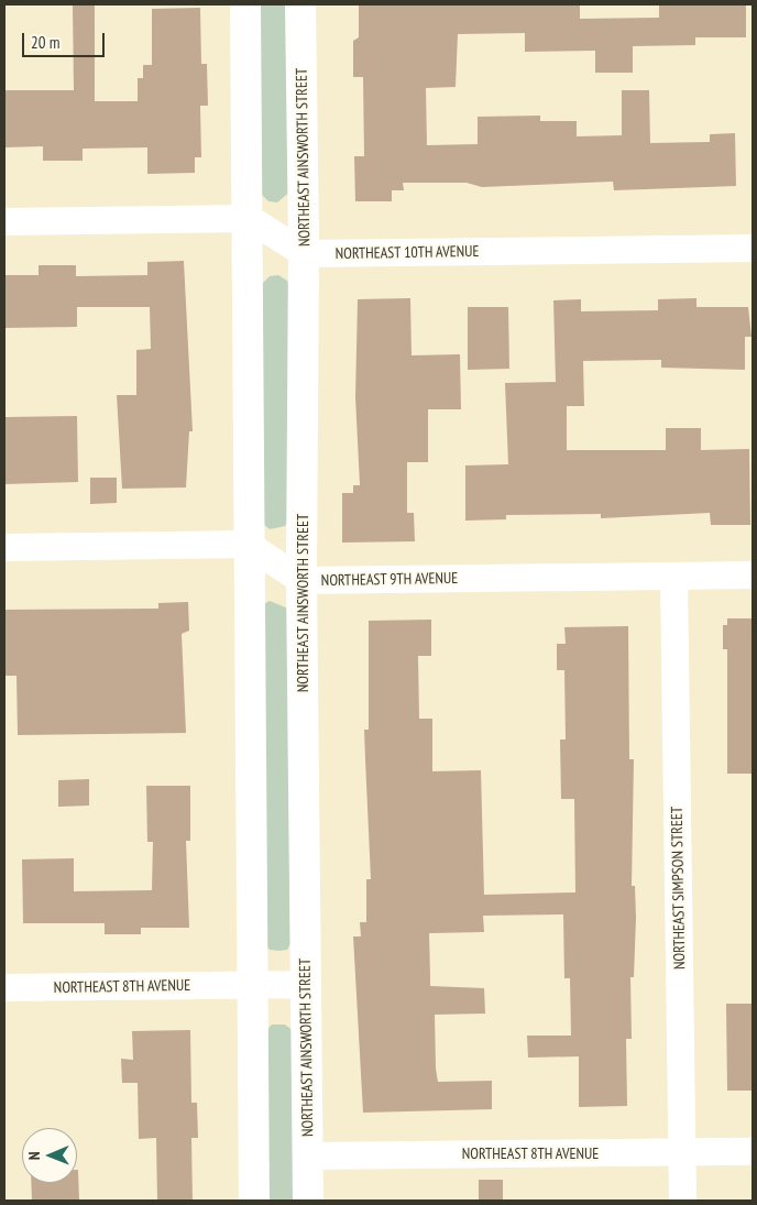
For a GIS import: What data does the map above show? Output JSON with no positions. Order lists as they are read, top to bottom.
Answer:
{
  "streets": {
    "street": [
      "NORTHEAST AINSWORTH STREET",
      "NORTHEAST 10TH AVENUE",
      "NORTHEAST 9TH AVENUE",
      "NORTHEAST SIMPSON STREET",
      "NORTHEAST 8TH AVENUE"
    ]
  },
  "crossings": [
    ["NORTHEAST AINSWORTH STREET", "NORTHEAST 10TH AVENUE"],
    ["NORTHEAST AINSWORTH STREET", "NORTHEAST 9TH AVENUE"],
    ["NORTHEAST AINSWORTH STREET", "NORTHEAST 8TH AVENUE"],
    ["NORTHEAST 9TH AVENUE", "NORTHEAST SIMPSON STREET"],
    ["NORTHEAST SIMPSON STREET", "NORTHEAST 8TH AVENUE"]
  ],
  "scale_bar": "20 m",
  "north": "left"
}
